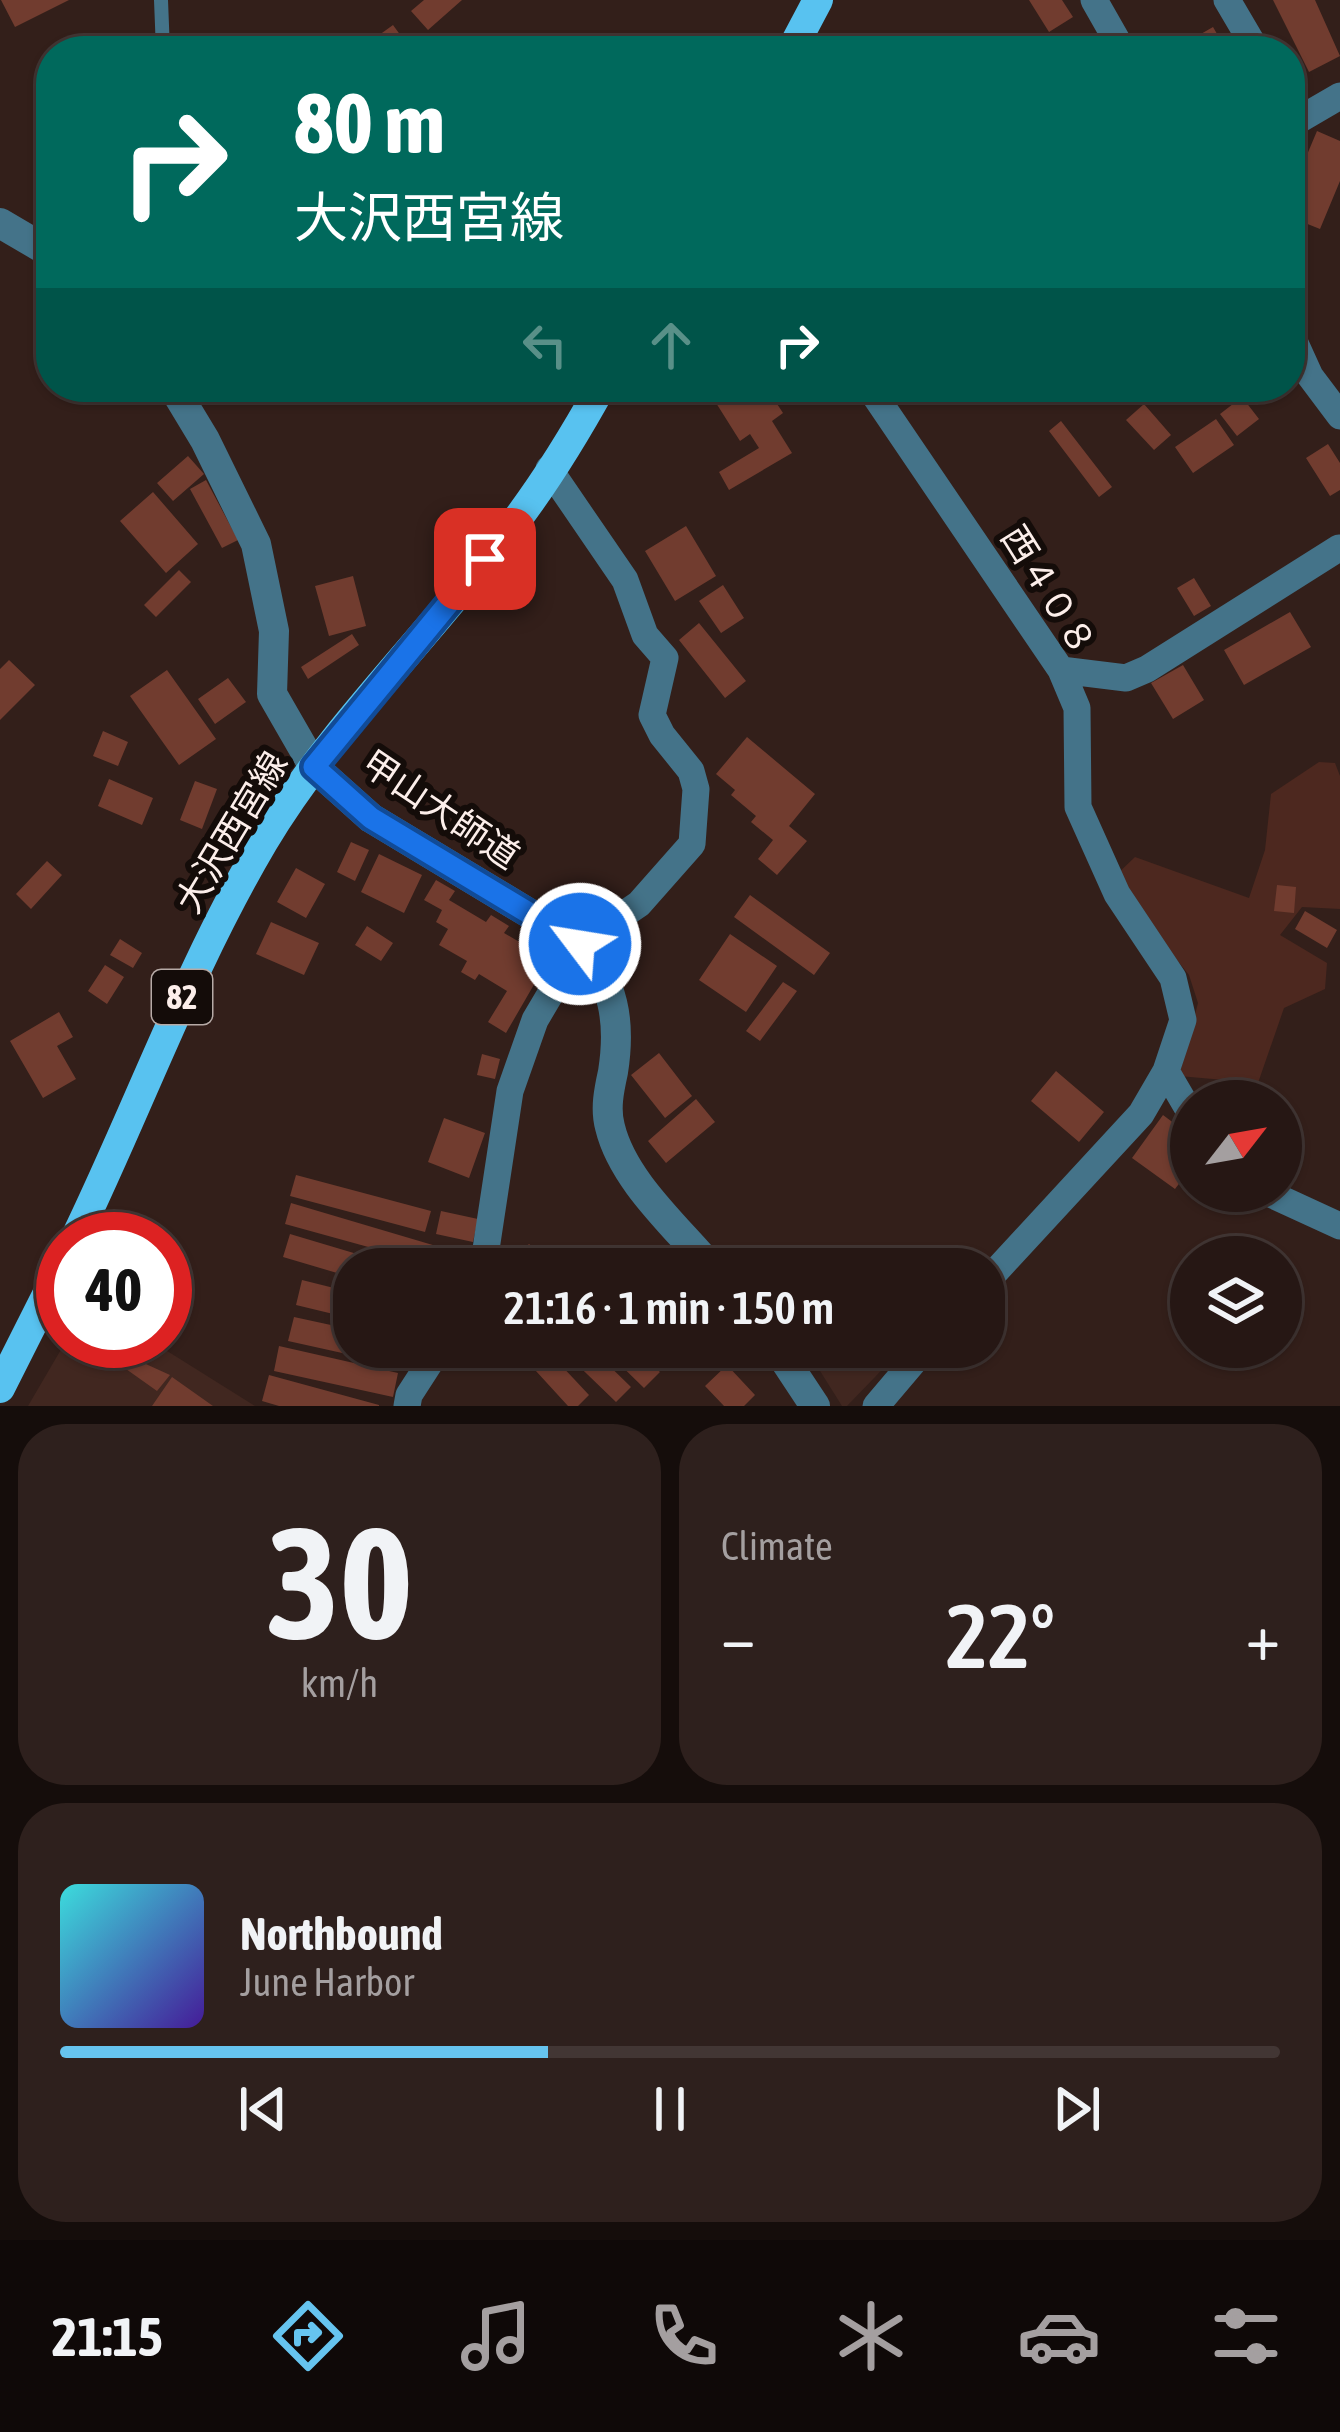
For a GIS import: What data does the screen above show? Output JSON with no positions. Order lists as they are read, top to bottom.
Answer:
{
  "streets": {
    "main road": ["大沢西宮線", "82"],
    "street": ["西４０８", "甲山大師道"]
  },
  "crossings": [
    ["甲山大師道", "大沢西宮線"]
  ],
  "north": "top right",
  "page": {
    "turn": ["80 m", "大沢西宮線"],
    "limit": "40",
    "trip": "21:16 · 1 min · 150 m",
    "tile": [
      ["30", "km/h"],
      "Climate"
    ],
    "heat": ["−", "22°", "+"],
    "song": ["Northbound", "June Harbor"],
    "tabs": "21:15"
  }
}
